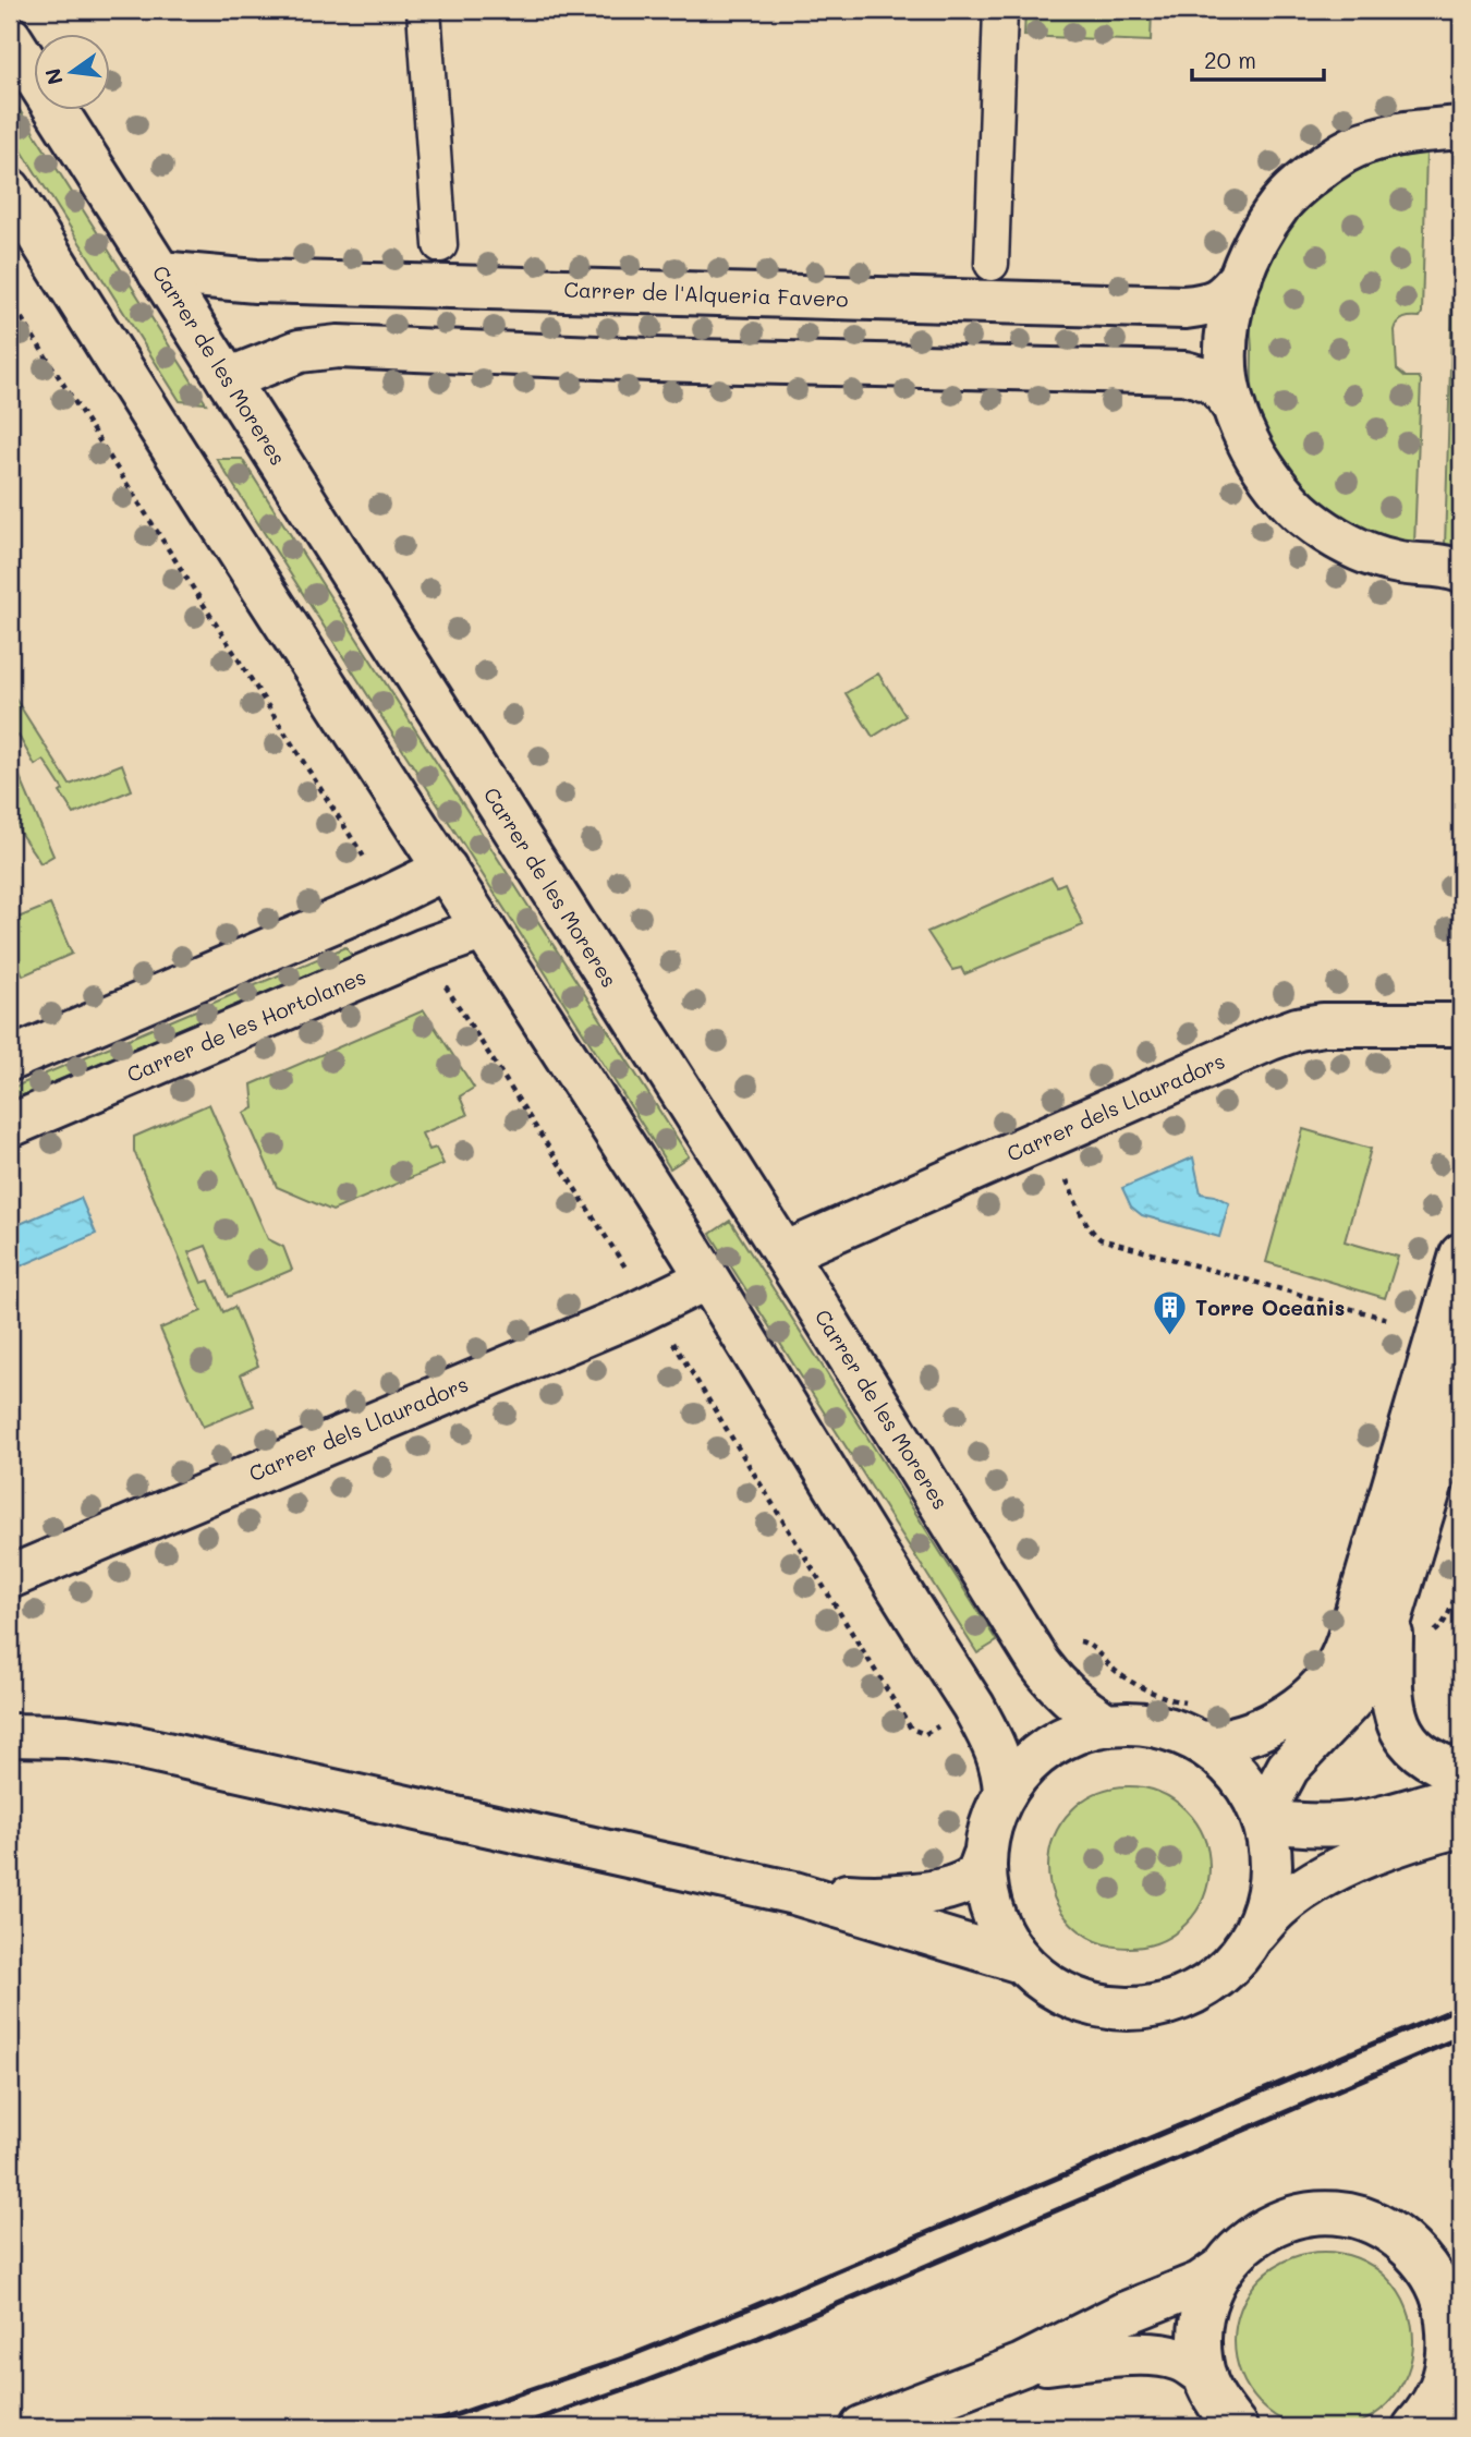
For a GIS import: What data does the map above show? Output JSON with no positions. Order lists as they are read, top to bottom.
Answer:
{
  "streets": {
    "main road": [
      "Carrer de l'Alqueria Favero",
      "Carrer de les Moreres",
      "Carrer de les Hortolanes",
      "Carrer dels Llauradors"
    ]
  },
  "crossings": [
    ["Carrer de l'Alqueria Favero", "Carrer de les Moreres"],
    ["Carrer de les Moreres", "Carrer dels Llauradors"]
  ],
  "places": {
    "building": ["Torre Oceanis"]
  },
  "scale_bar": "20 m",
  "north": "left"
}
